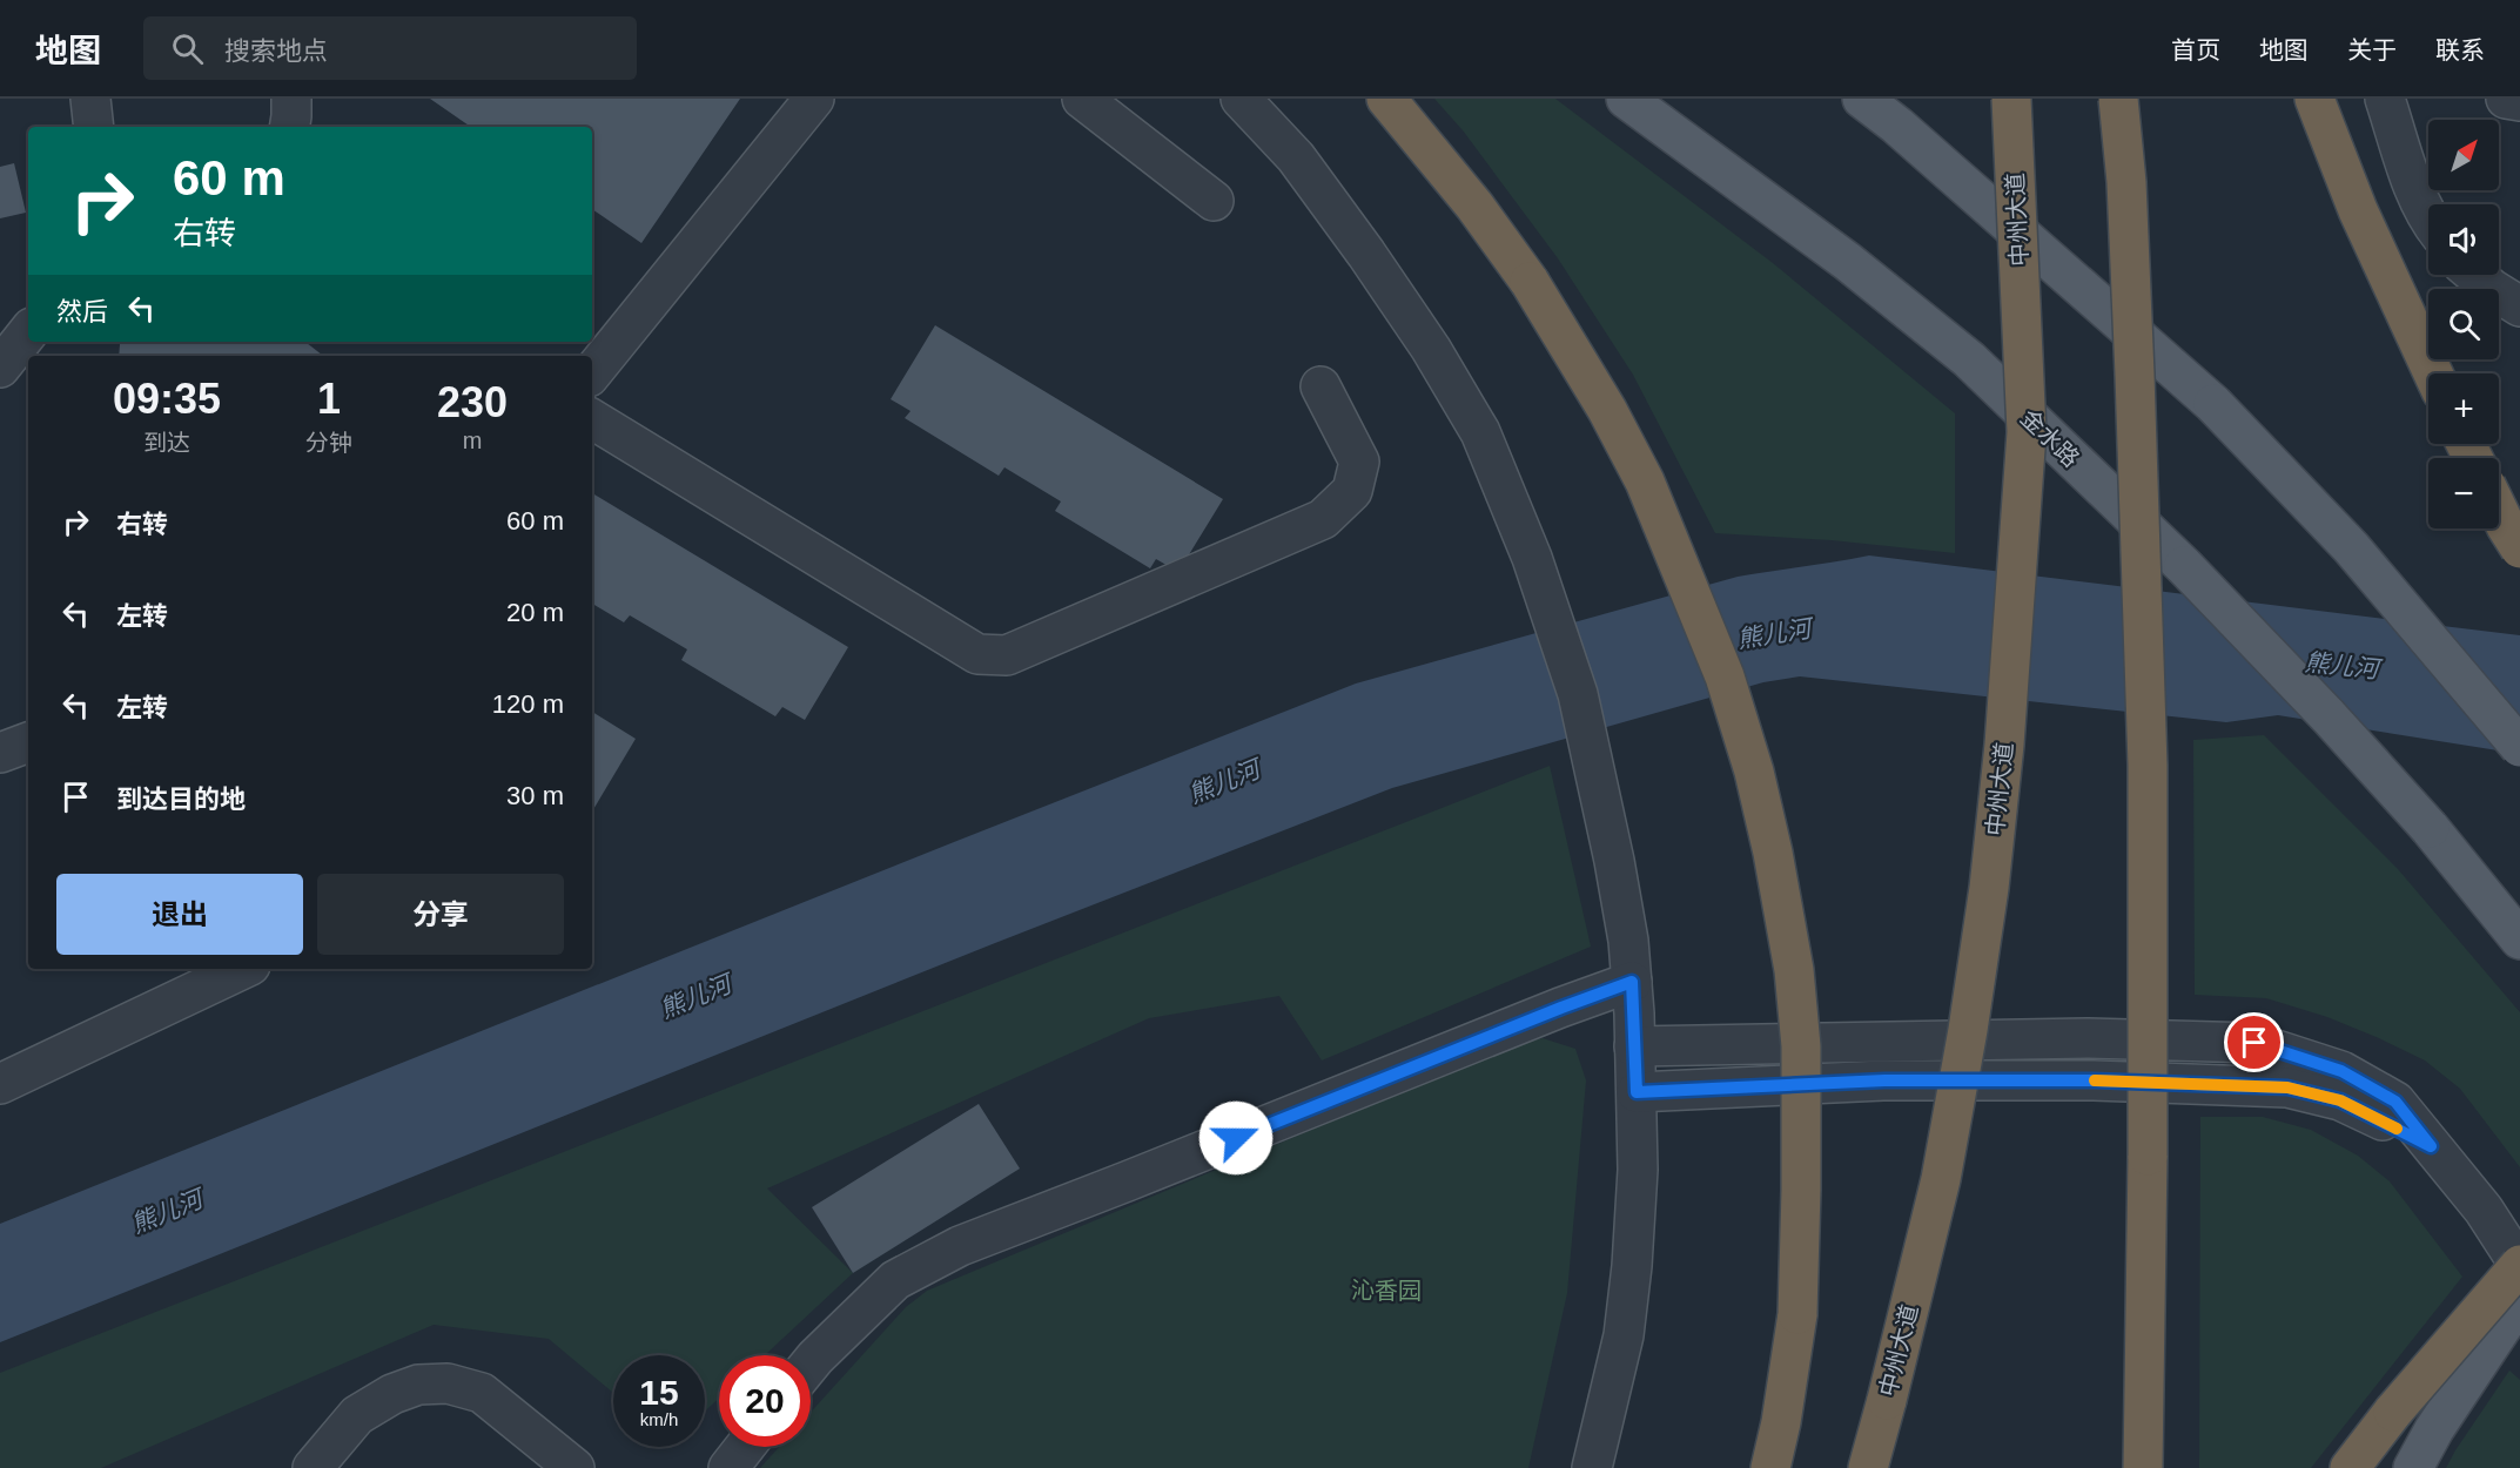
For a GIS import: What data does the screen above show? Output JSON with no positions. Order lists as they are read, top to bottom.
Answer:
{
  "streets": {
    "highway": ["中州大道"],
    "main road": ["金水路"]
  },
  "water": ["熊儿河"],
  "parks": ["沁香园"],
  "north": "top right",
  "page": {
    "header": "地图",
    "search": "搜索地点",
    "nav": [
      "首页",
      "地图",
      "关于",
      "联系"
    ],
    "map_buttons": ["+", "−"],
    "turn": ["60 m", "右转"],
    "then": "然后",
    "eta": [
      "09:35",
      "到达",
      "1",
      "分钟",
      "230",
      "m"
    ],
    "list": [
      {
        "name": "右转",
        "value": "60 m"
      },
      {
        "name": "左转",
        "value": "20 m"
      },
      {
        "name": "左转",
        "value": "120 m"
      },
      {
        "name": "到达目的地",
        "value": "30 m"
      }
    ],
    "buttons": ["退出", "分享"],
    "speed": "15 km/h",
    "limit": "20"
  }
}
